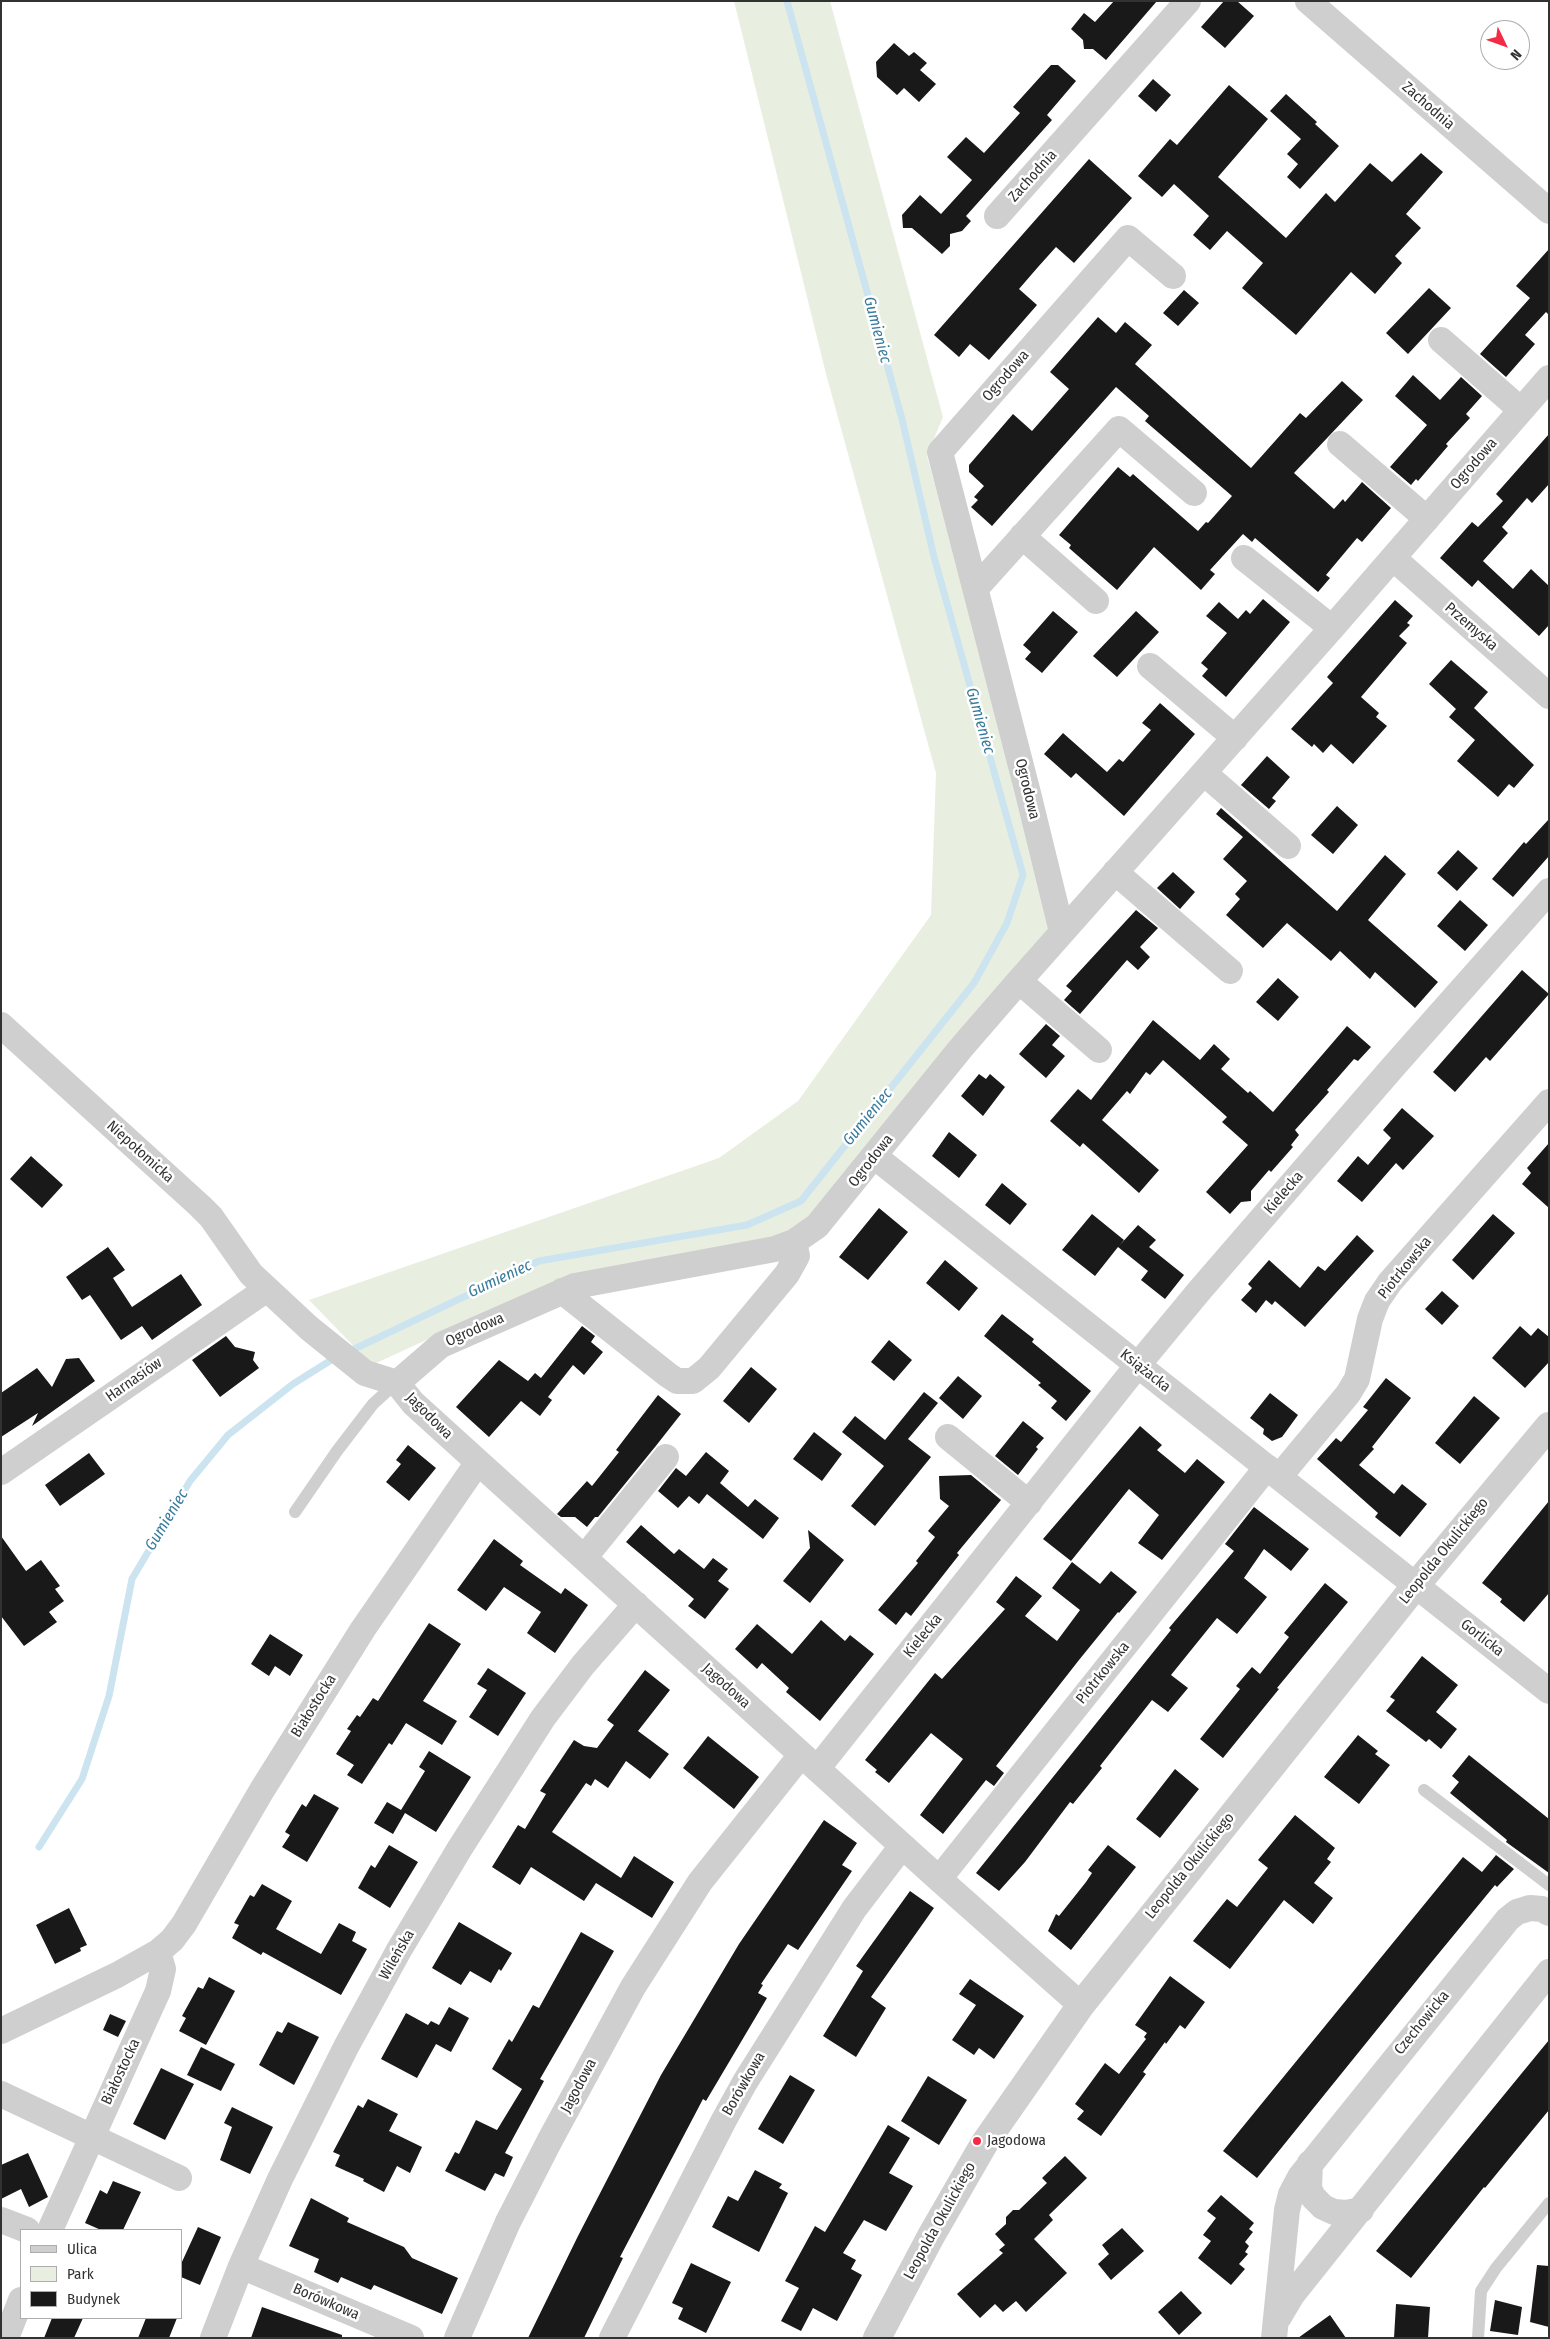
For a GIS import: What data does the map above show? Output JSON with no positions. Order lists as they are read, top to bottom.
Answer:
{
  "streets": {
    "street": [
      "Zachodnia",
      "Ogrodowa",
      "Przemyska",
      "Niepołomicka",
      "Kielecka",
      "Piotrkowska",
      "Książacka",
      "Harnasiów",
      "Jagodowa",
      "Leopolda Okulickiego",
      "Gorlicka",
      "Białostocka",
      "Wileńska",
      "Czechowicka",
      "Borówkowa"
    ]
  },
  "crossings": [
    ["Ogrodowa", "Przemyska"],
    ["Ogrodowa", "Książacka"],
    ["Ogrodowa", "Jagodowa"],
    ["Niepołomicka", "Harnasiów"],
    ["Niepołomicka", "Jagodowa"],
    ["Kielecka", "Książacka"],
    ["Kielecka", "Jagodowa"],
    ["Piotrkowska", "Książacka"],
    ["Piotrkowska", "Jagodowa"],
    ["Książacka", "Leopolda Okulickiego"],
    ["Książacka", "Gorlicka"],
    ["Harnasiów", "Jagodowa"],
    ["Jagodowa", "Leopolda Okulickiego"],
    ["Jagodowa", "Białostocka"],
    ["Jagodowa", "Wileńska"],
    ["Jagodowa", "Borówkowa"],
    ["Leopolda Okulickiego", "Gorlicka"],
    ["Wileńska", "Borówkowa"]
  ],
  "water": ["Gumieniec"],
  "places": ["Jagodowa"],
  "legend": ["Ulica", "Park", "Budynek"],
  "north": "bottom right"
}
